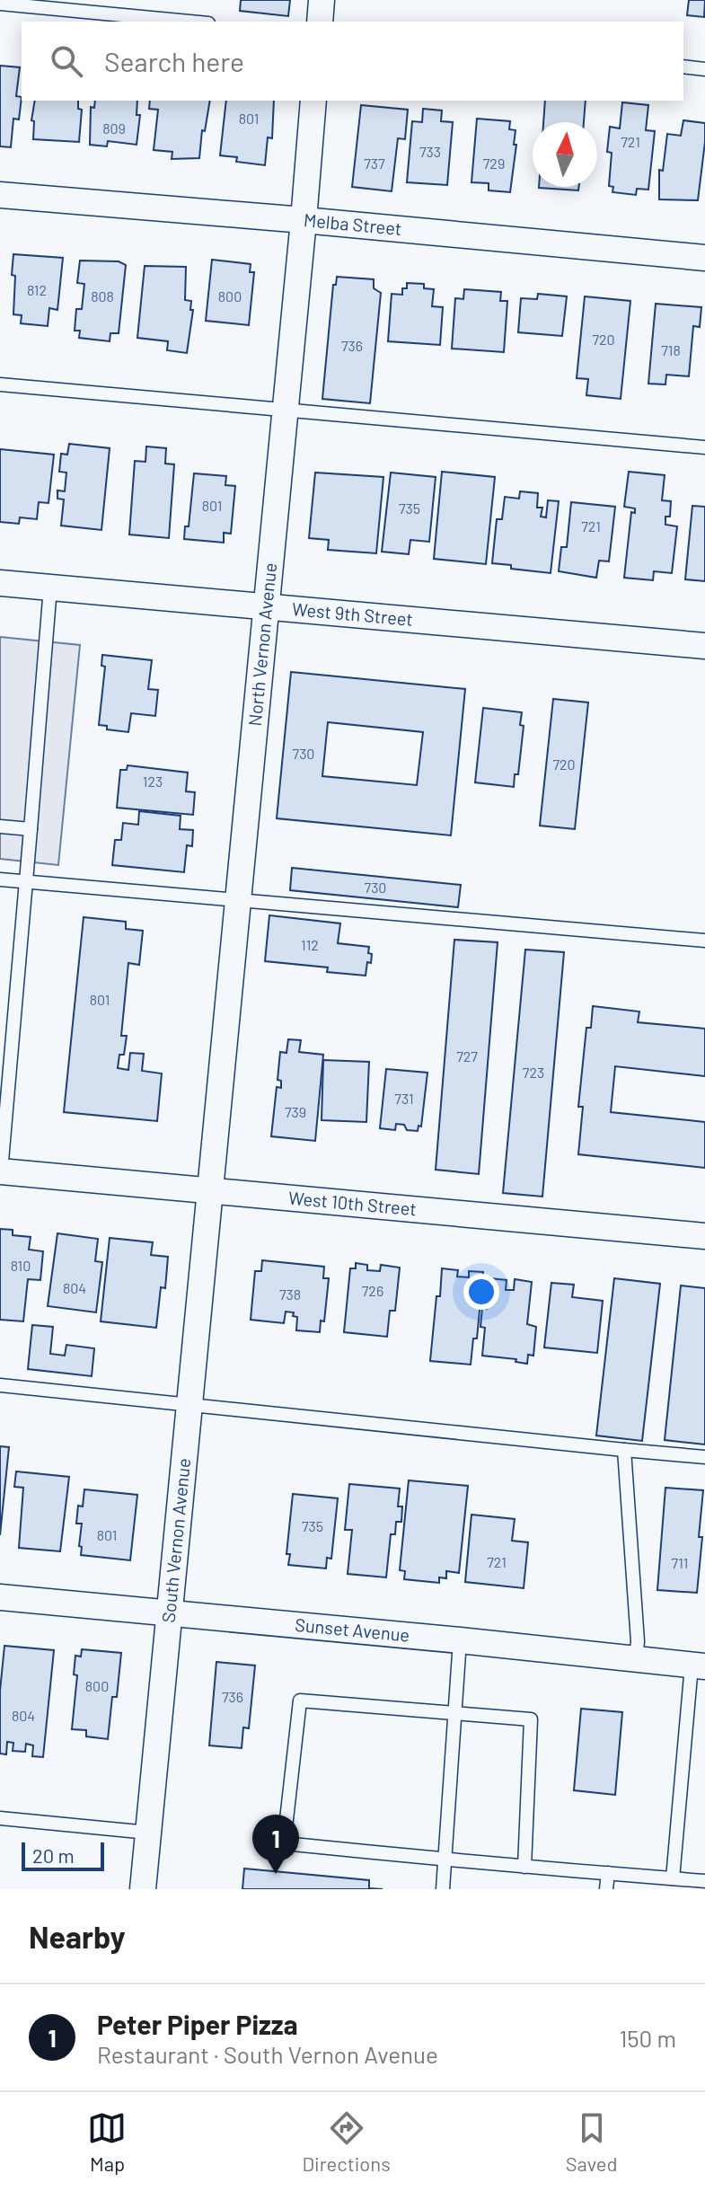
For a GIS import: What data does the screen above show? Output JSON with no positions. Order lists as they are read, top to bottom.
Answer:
{
  "streets": {
    "street": [
      "Melba Street",
      "West 9th Street",
      "North Vernon Avenue",
      "West 10th Street",
      "South Vernon Avenue",
      "Sunset Avenue"
    ]
  },
  "crossings": [
    ["Melba Street", "North Vernon Avenue"],
    ["West 9th Street", "North Vernon Avenue"],
    ["North Vernon Avenue", "West 10th Street"],
    ["North Vernon Avenue", "South Vernon Avenue"],
    ["West 10th Street", "South Vernon Avenue"],
    ["South Vernon Avenue", "Sunset Avenue"]
  ],
  "house_numbers": [
    "801",
    "809",
    "721",
    "733",
    "737",
    "729",
    "812",
    "808",
    "800",
    "720",
    "736",
    "718",
    "801",
    "735",
    "721",
    "730",
    "720",
    "123",
    "730",
    "112",
    "801",
    "727",
    "723",
    "731",
    "739",
    "810",
    "804",
    "726",
    "738",
    "735",
    "801",
    "721",
    "711",
    "800",
    "736",
    "804"
  ],
  "scale_bar": "20 m",
  "north": "top",
  "page": {
    "search": "Search here",
    "pins": "1",
    "scale": "20 m",
    "heading": "Nearby",
    "list": [
      {
        "mark": "1",
        "name": "Peter Piper Pizza",
        "note": "Restaurant · South Vernon Avenue",
        "value": "150 m"
      }
    ],
    "nav": ["Map", "Directions", "Saved"]
  }
}
